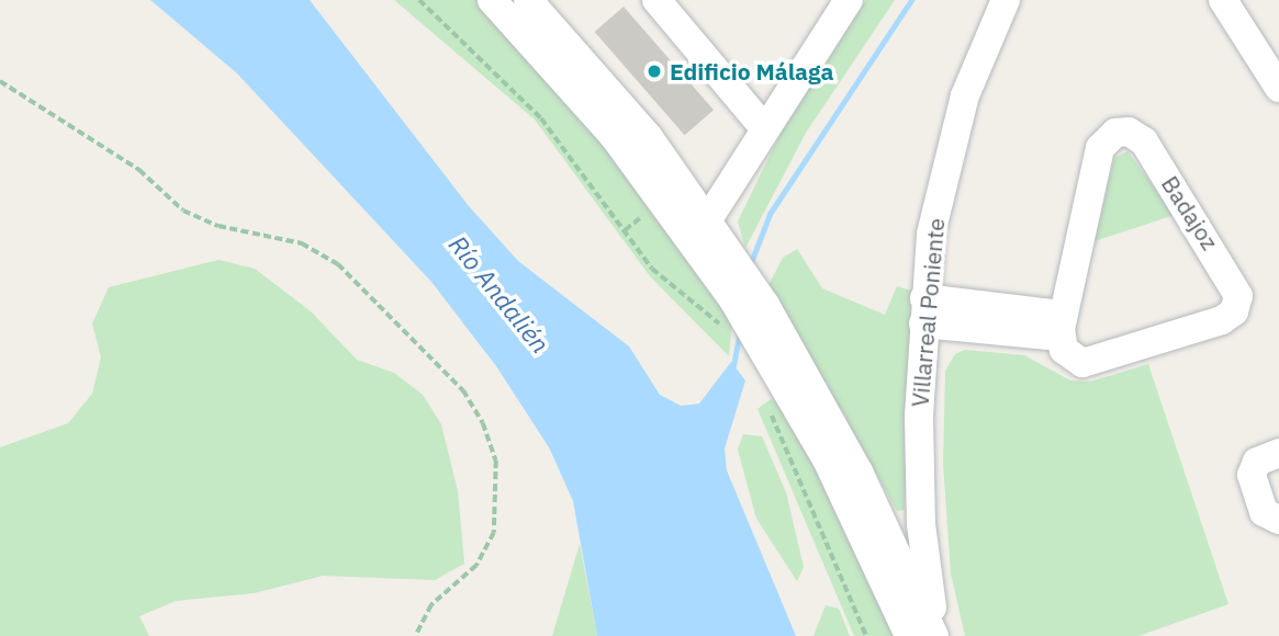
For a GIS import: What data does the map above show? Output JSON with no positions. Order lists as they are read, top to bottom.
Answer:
{
  "streets": {
    "street": ["Badajoz", "Villarreal Poniente"]
  },
  "water": ["Río Andalién"],
  "places": ["Edificio Málaga"]
}
